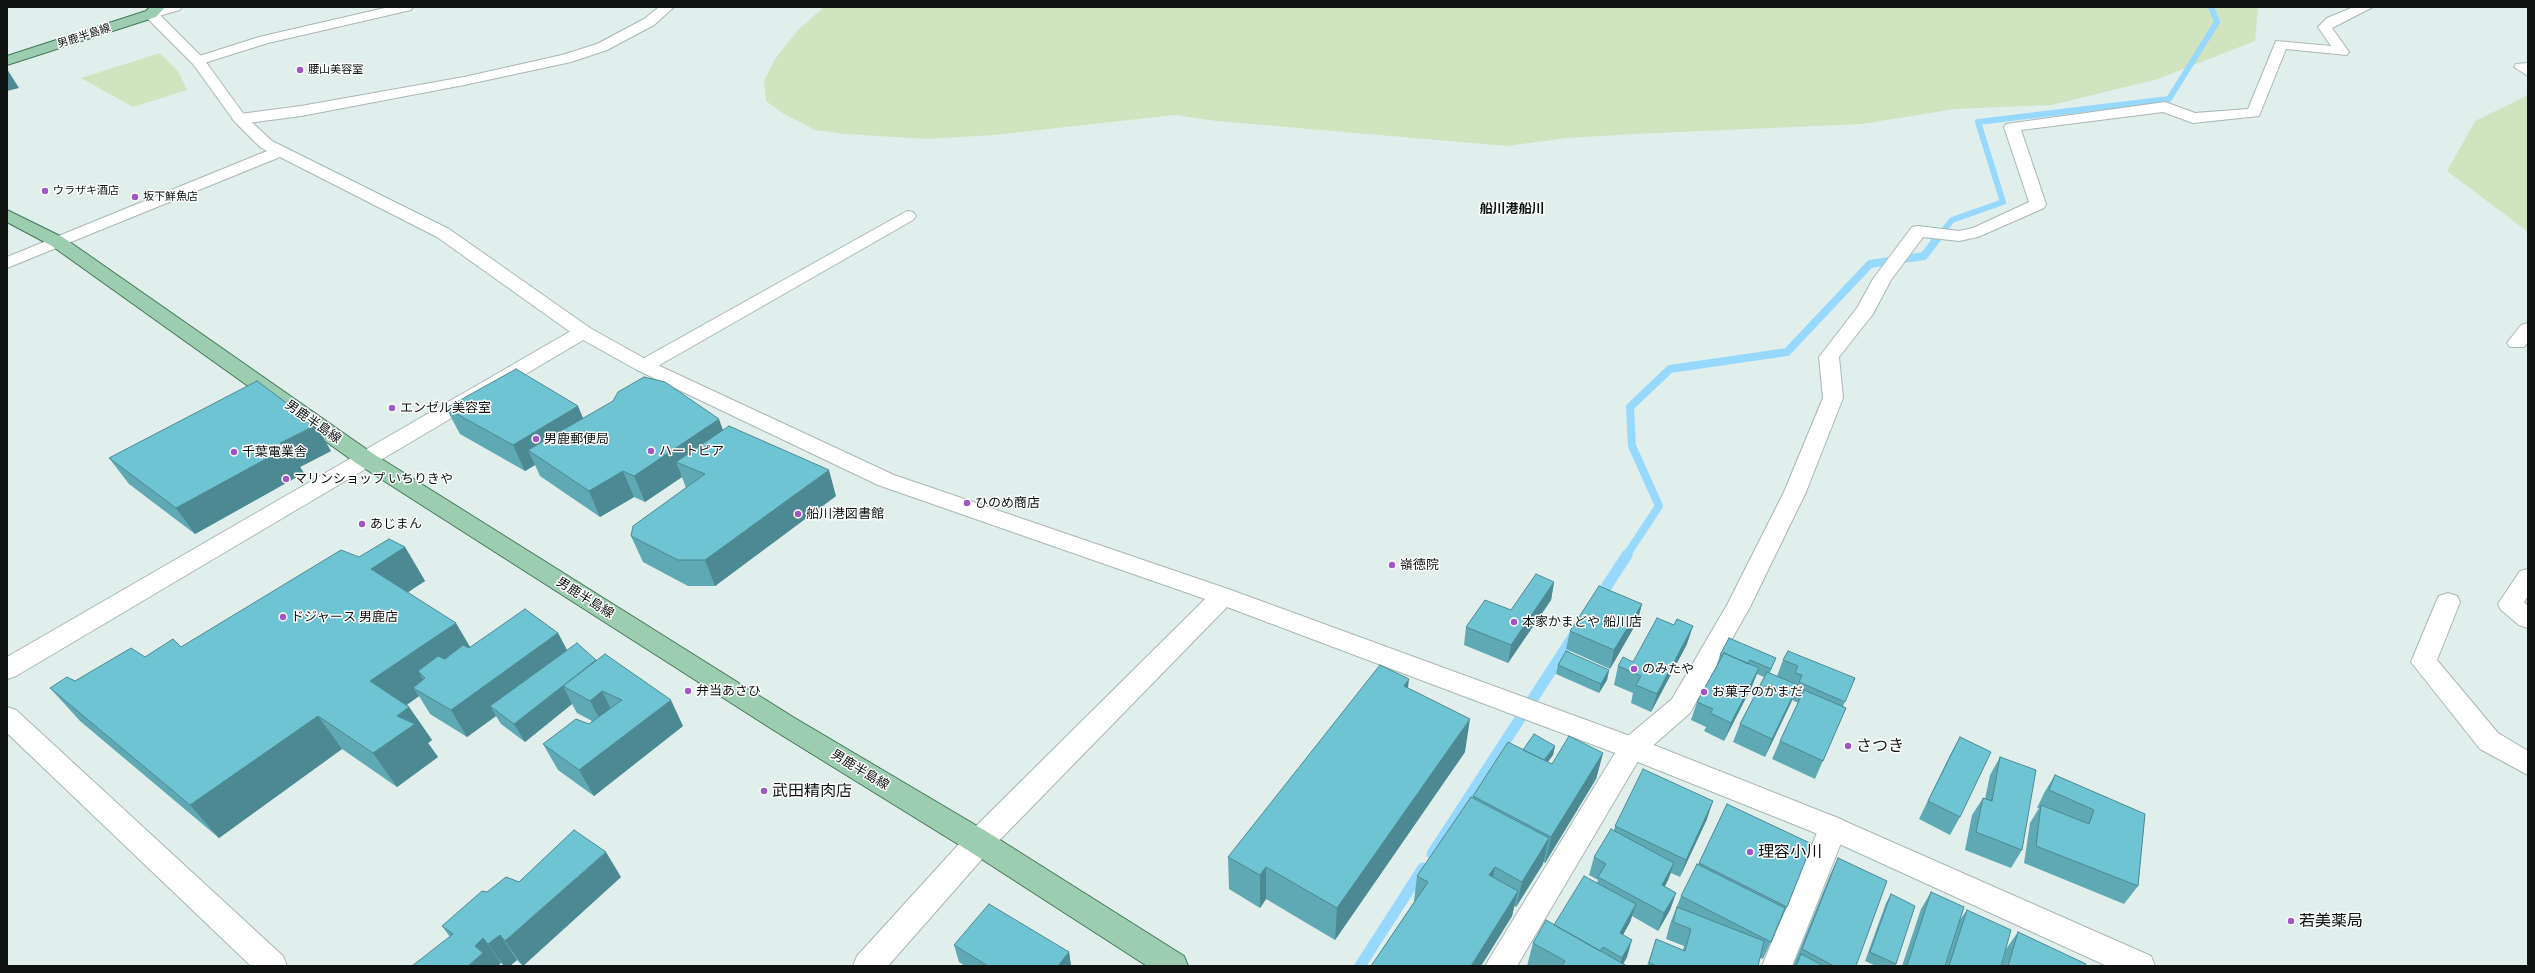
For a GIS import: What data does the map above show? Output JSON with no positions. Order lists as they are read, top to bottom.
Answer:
{
  "streets": {
    "main road": ["男鹿半島線"]
  },
  "districts": ["船川港船川"],
  "places": [
    "腰山美容室",
    "ウラザキ酒店",
    "坂下鮮魚店",
    "エンゼル美容室",
    "男鹿郵便局",
    "ハートピア",
    "千葉電業舎",
    "マリンショップ いちりきや",
    "ひのめ商店",
    "船川港図書館",
    "あじまん",
    "嶺徳院",
    "ドジャース 男鹿店",
    "本家かまどや 船川店",
    "のみたや",
    "弁当あさひ",
    "お菓子のかまだ",
    "さつき",
    "武田精肉店",
    "理容小川",
    "若美薬局"
  ]
}
